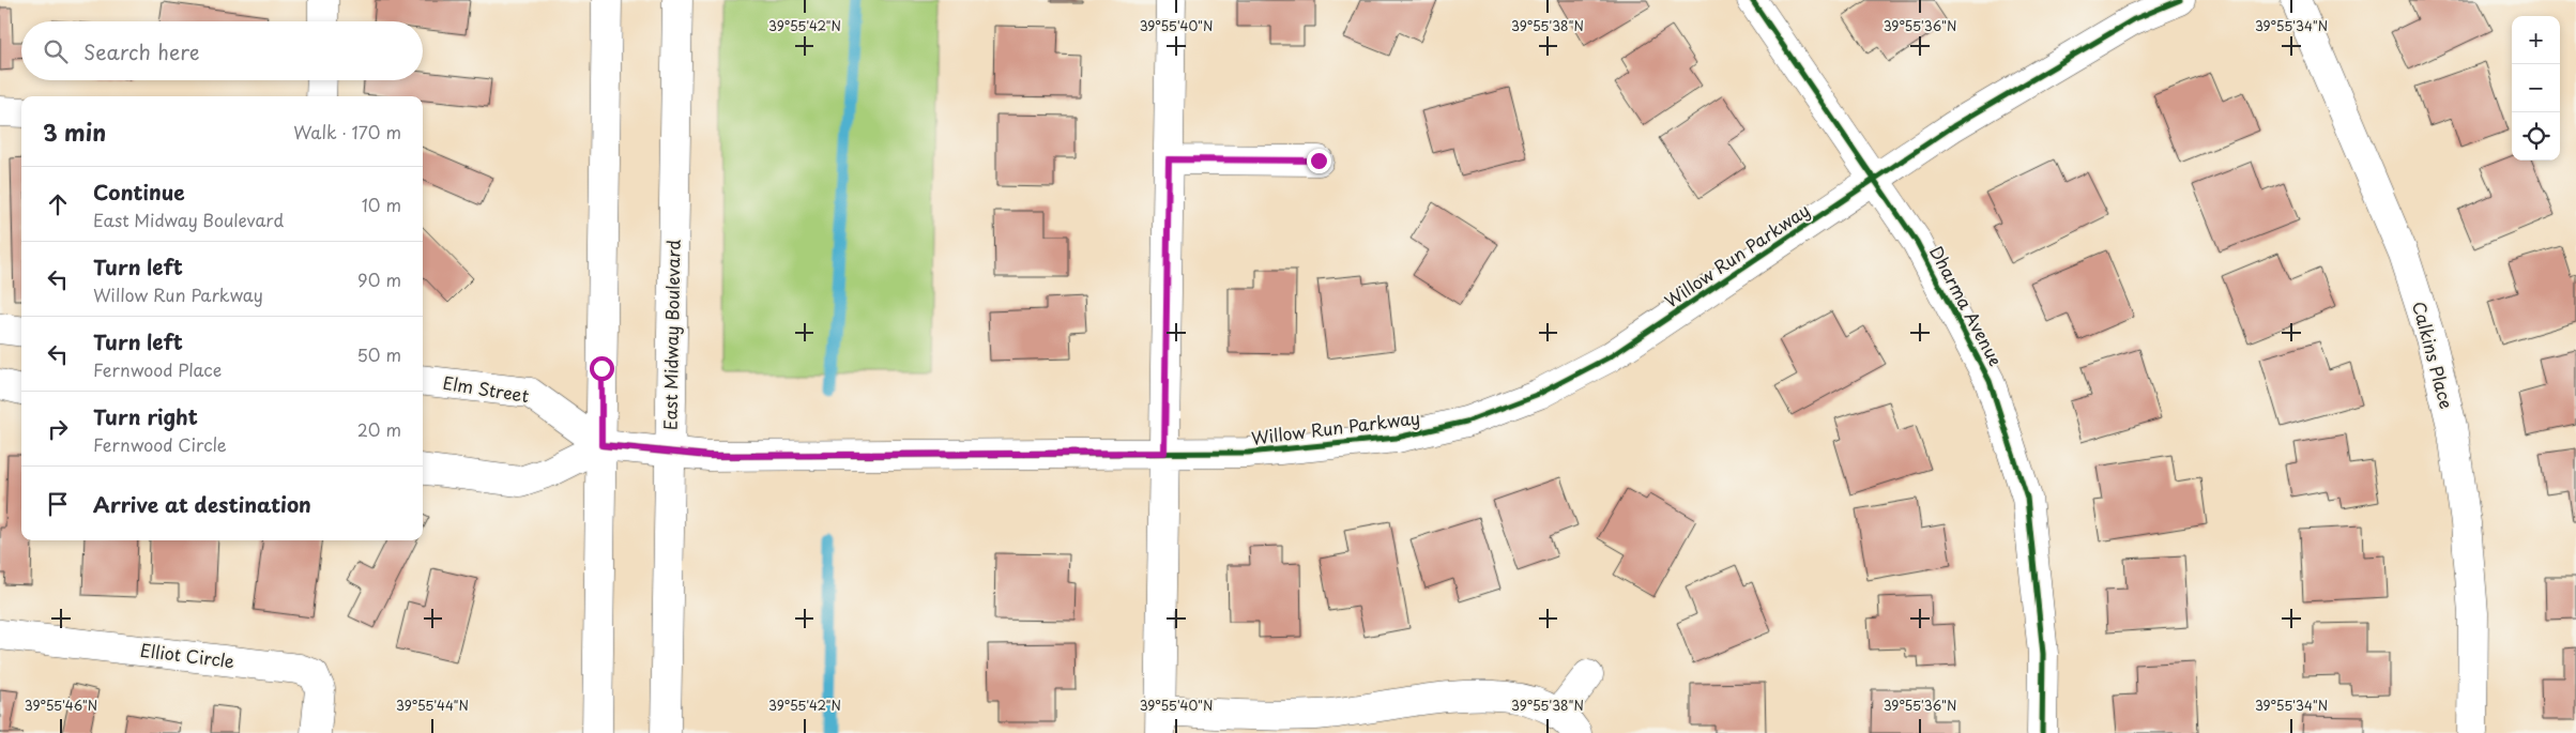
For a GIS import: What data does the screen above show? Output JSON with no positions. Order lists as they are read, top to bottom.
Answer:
{
  "streets": {
    "street": [
      "Willow Run Parkway",
      "Dharma Avenue",
      "East Midway Boulevard",
      "Calkins Place",
      "Elm Street",
      "Elliot Circle"
    ]
  },
  "crossings": [
    ["Willow Run Parkway", "Dharma Avenue"],
    ["Willow Run Parkway", "East Midway Boulevard"],
    ["Willow Run Parkway", "Elm Street"]
  ],
  "page": {
    "map_buttons": ["+", "−"],
    "search": "Search here",
    "heading": ["3 min", "Walk · 170 m"],
    "list": [
      ["Continue", "East Midway Boulevard", "10 m"],
      ["Turn left", "Willow Run Parkway", "90 m"],
      ["Turn left", "Fernwood Place", "50 m"],
      ["Turn right", "Fernwood Circle", "20 m"],
      "Arrive at destination"
    ]
  },
  "coordinates": [
    "39°55'42\"N",
    "39°55'40\"N",
    "39°55'38\"N",
    "39°55'36\"N",
    "39°55'34\"N",
    "39°55'46\"N",
    "39°55'44\"N"
  ]
}
